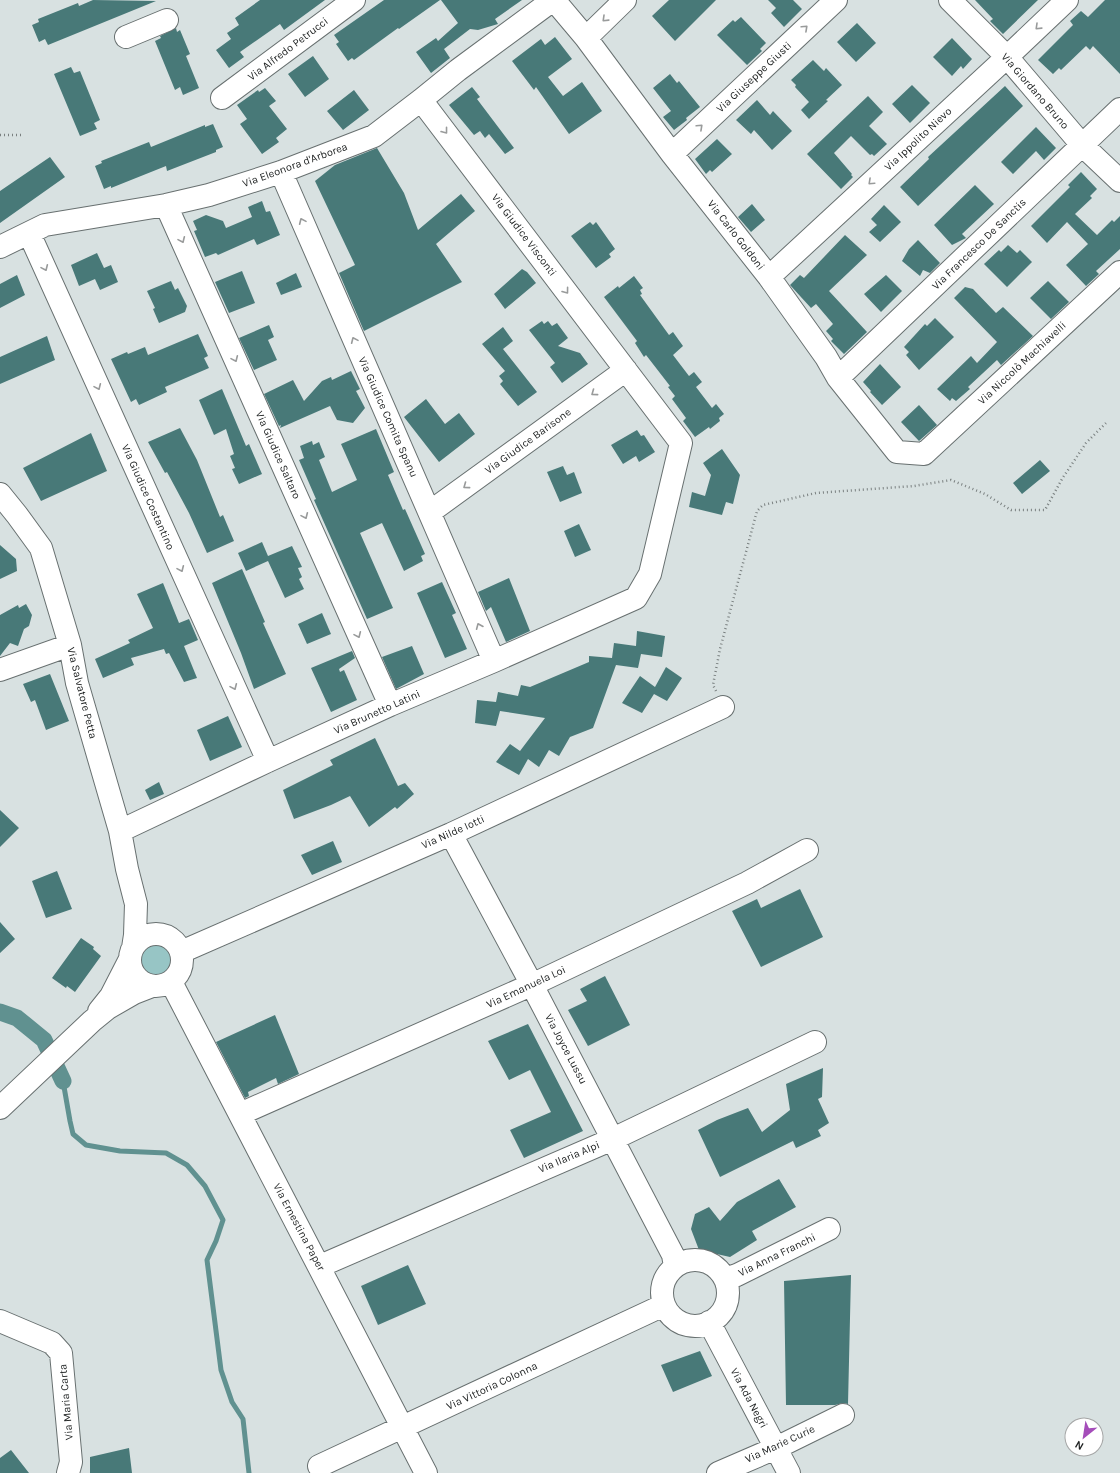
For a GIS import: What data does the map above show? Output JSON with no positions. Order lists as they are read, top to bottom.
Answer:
{
  "streets": {
    "street": [
      "Via Alfredo Petrucci",
      "Via Giuseppe Giusti",
      "Via Giordano Bruno",
      "Via Ippolito Nievo",
      "Via Eleonora d'Arborea",
      "Via Giudice Visconti",
      "Via Carlo Goldoni",
      "Via Francesco De Sanctis",
      "Via Niccolò Machiavelli",
      "Via Giudice Comita Spanu",
      "Via Giudice Barisone",
      "Via Giudice Saltaro",
      "Via Giudice Costantino",
      "Via Salvatore Petta",
      "Via Brunetto Latini",
      "Via Nilde Iotti",
      "Via Emanuela Loi",
      "Via Joyce Lussu",
      "Via Ilaria Alpi",
      "Via Ernestina Paper",
      "Via Anna Franchi",
      "Via Vittoria Colonna",
      "Via Ada Negri",
      "Via Maria Carta",
      "Via Marie Curie"
    ]
  },
  "crossings": [
    ["Via Giuseppe Giusti", "Via Carlo Goldoni"],
    ["Via Giordano Bruno", "Via Ippolito Nievo"],
    ["Via Giordano Bruno", "Via Francesco De Sanctis"],
    ["Via Ippolito Nievo", "Via Carlo Goldoni"],
    ["Via Eleonora d'Arborea", "Via Giudice Visconti"],
    ["Via Eleonora d'Arborea", "Via Carlo Goldoni"],
    ["Via Eleonora d'Arborea", "Via Giudice Comita Spanu"],
    ["Via Eleonora d'Arborea", "Via Giudice Saltaro"],
    ["Via Eleonora d'Arborea", "Via Giudice Costantino"],
    ["Via Giudice Visconti", "Via Giudice Barisone"],
    ["Via Giudice Visconti", "Via Brunetto Latini"],
    ["Via Carlo Goldoni", "Via Francesco De Sanctis"],
    ["Via Carlo Goldoni", "Via Niccolò Machiavelli"],
    ["Via Giudice Comita Spanu", "Via Giudice Barisone"],
    ["Via Giudice Comita Spanu", "Via Brunetto Latini"],
    ["Via Giudice Saltaro", "Via Brunetto Latini"],
    ["Via Giudice Costantino", "Via Brunetto Latini"],
    ["Via Salvatore Petta", "Via Brunetto Latini"],
    ["Via Salvatore Petta", "Via Nilde Iotti"],
    ["Via Salvatore Petta", "Via Ernestina Paper"],
    ["Via Nilde Iotti", "Via Joyce Lussu"],
    ["Via Nilde Iotti", "Via Ernestina Paper"],
    ["Via Emanuela Loi", "Via Joyce Lussu"],
    ["Via Emanuela Loi", "Via Ernestina Paper"],
    ["Via Joyce Lussu", "Via Ilaria Alpi"],
    ["Via Joyce Lussu", "Via Anna Franchi"],
    ["Via Joyce Lussu", "Via Vittoria Colonna"],
    ["Via Joyce Lussu", "Via Ada Negri"],
    ["Via Ilaria Alpi", "Via Ernestina Paper"],
    ["Via Ernestina Paper", "Via Vittoria Colonna"],
    ["Via Anna Franchi", "Via Vittoria Colonna"],
    ["Via Anna Franchi", "Via Ada Negri"],
    ["Via Vittoria Colonna", "Via Ada Negri"],
    ["Via Ada Negri", "Via Marie Curie"]
  ],
  "one_way": [
    "Via Giuseppe Giusti",
    "Via Ippolito Nievo",
    "Via Giudice Visconti",
    "Via Giudice Comita Spanu",
    "Via Giudice Barisone",
    "Via Giudice Saltaro",
    "Via Giudice Costantino"
  ],
  "north": "bottom left"
}
